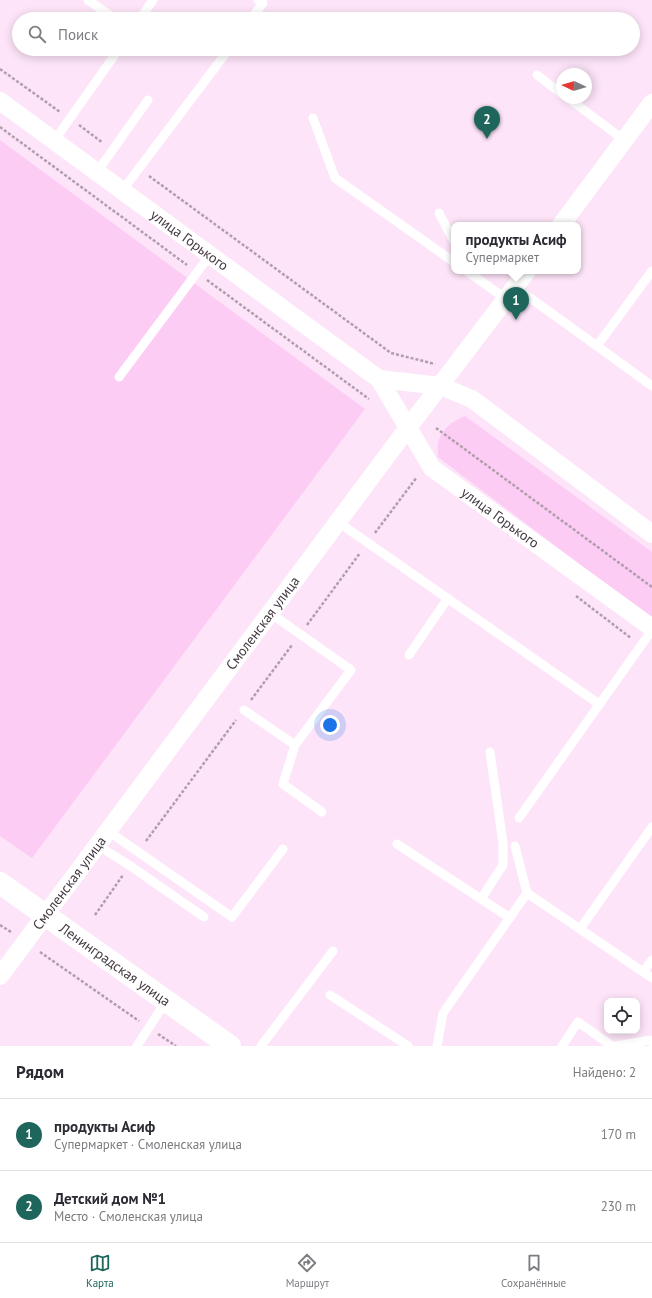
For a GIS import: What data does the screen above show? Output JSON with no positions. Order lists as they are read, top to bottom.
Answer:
{
  "streets": {
    "main road": ["Ленинградская улица"],
    "street": ["улица Горького", "Смоленская улица"]
  },
  "crossings": [
    ["улица Горького", "Смоленская улица"],
    ["Смоленская улица", "Ленинградская улица"]
  ],
  "north": "left",
  "page": {
    "search": "Поиск",
    "pins": ["2", "1"],
    "popup": ["продукты Асиф", "Супермаркет"],
    "heading": ["Рядом", "Найдено: 2"],
    "list": [
      {
        "mark": "1",
        "name": "продукты Асиф",
        "note": "Супермаркет · Смоленская улица",
        "value": "170 m"
      },
      {
        "mark": "2",
        "name": "Детский дом №1",
        "note": "Место · Смоленская улица",
        "value": "230 m"
      }
    ],
    "nav": ["Карта", "Маршрут", "Сохранённые"]
  }
}
